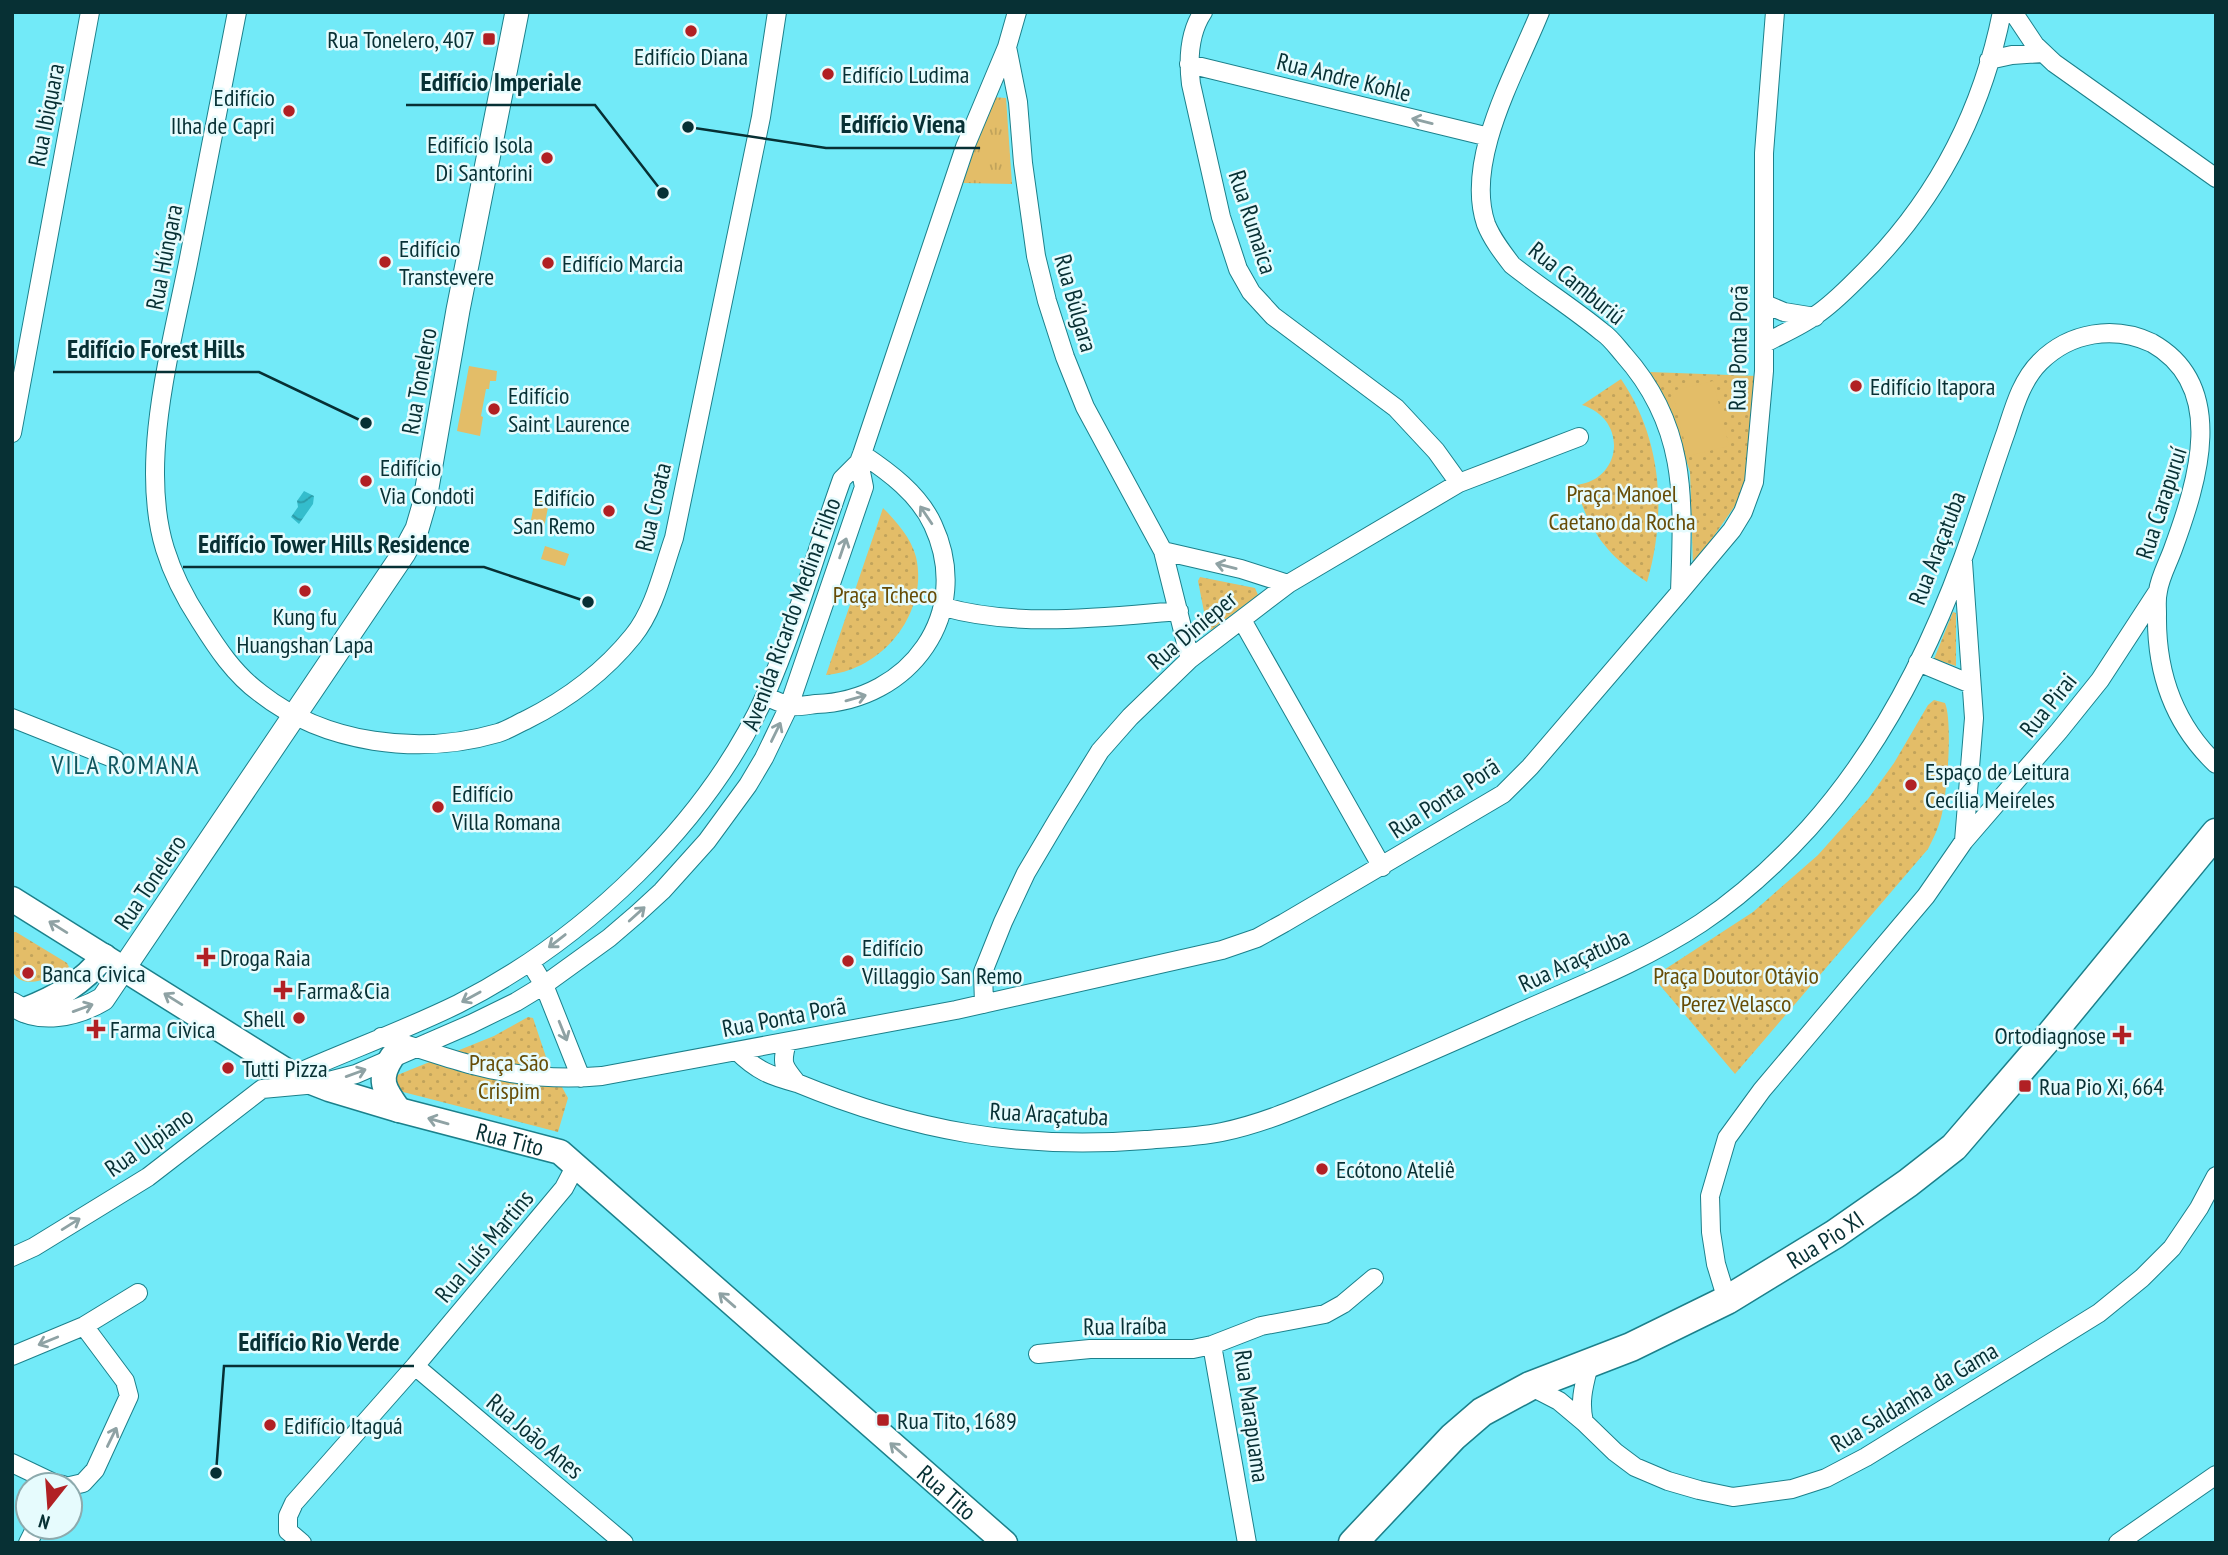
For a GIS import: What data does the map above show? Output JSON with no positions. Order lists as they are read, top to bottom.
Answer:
{
  "streets": {
    "main road": ["Rua Tito", "Rua Pio XI"],
    "street": [
      "Rua Andre Kohle",
      "Rua Ibiquara",
      "Rua Rumaica",
      "Rua Húngara",
      "Rua Camburiú",
      "Rua Búlgara",
      "Rua Ponta Porã",
      "Rua Tonelero",
      "Rua Carapuruí",
      "Rua Croata",
      "Rua Araçatuba",
      "Avenida Ricardo Medina Filho",
      "Rua Dinieper",
      "Rua Pirai",
      "Rua Ulpiano",
      "Rua Luís Martins",
      "Rua Iraíba",
      "Rua Saldanha da Gama",
      "Rua Marapuama",
      "Rua João Anes"
    ]
  },
  "crossings": [
    ["Rua Andre Kohle", "Rua Rumaica"],
    ["Rua Andre Kohle", "Rua Camburiú"],
    ["Rua Rumaica", "Rua Dinieper"],
    ["Rua Húngara", "Rua Tonelero"],
    ["Rua Húngara", "Rua Croata"],
    ["Rua Camburiú", "Rua Ponta Porã"],
    ["Rua Búlgara", "Avenida Ricardo Medina Filho"],
    ["Rua Búlgara", "Rua Dinieper"],
    ["Rua Ponta Porã", "Rua Araçatuba"],
    ["Rua Ponta Porã", "Rua Dinieper"],
    ["Rua Tonelero", "Rua Croata"],
    ["Rua Tonelero", "Rua Tito"],
    ["Rua Carapuruí", "Rua Araçatuba"],
    ["Rua Carapuruí", "Rua Pirai"],
    ["Rua Tito", "Rua Ulpiano"],
    ["Rua Tito", "Rua Luís Martins"],
    ["Rua Pio XI", "Rua Saldanha da Gama"],
    ["Rua Luís Martins", "Rua João Anes"],
    ["Rua Iraíba", "Rua Marapuama"]
  ],
  "one_way": ["Rua Andre Kohle", "Rua Tito"],
  "districts": ["VILA ROMANA"],
  "parks": [
    "Praça Manoel Caetano da Rocha",
    "Praça Tcheco",
    "Praça Doutor Otávio Perez Velasco",
    "Praça São Crispim"
  ],
  "places": {
    "other": [
      "Edifício Diana",
      "Edifício Ludima",
      "Edifício Ilha de Capri",
      "Edifício Viena",
      "Edifício Isola Di Santorini",
      "Edifício Imperiale",
      "Edifício Transtevere",
      "Edifício Marcia",
      "Edifício Itapora",
      "Edifício Saint Laurence",
      "Edifício Forest Hills",
      "Edifício Via Condoti",
      "Edifício San Remo",
      "Kung fu Huangshan Lapa",
      "Edifício Tower Hills Residence",
      "Espaço de Leitura Cecília Meireles",
      "Edifício Villa Romana",
      "Edifício Villaggio San Remo",
      "Banca Civica",
      "Shell",
      "Tutti Pizza",
      "Ecótono Ateliê",
      "Edifício Itaguá",
      "Edifício Rio Verde"
    ],
    "transit": ["Rua Tonelero, 407", "Rua Pio Xi, 664", "Rua Tito, 1689"],
    "health": [
      "Droga Raia",
      "Farma&Cia",
      "Farma Civica",
      "Ortodiagnose"
    ]
  },
  "north": "bottom"
}
